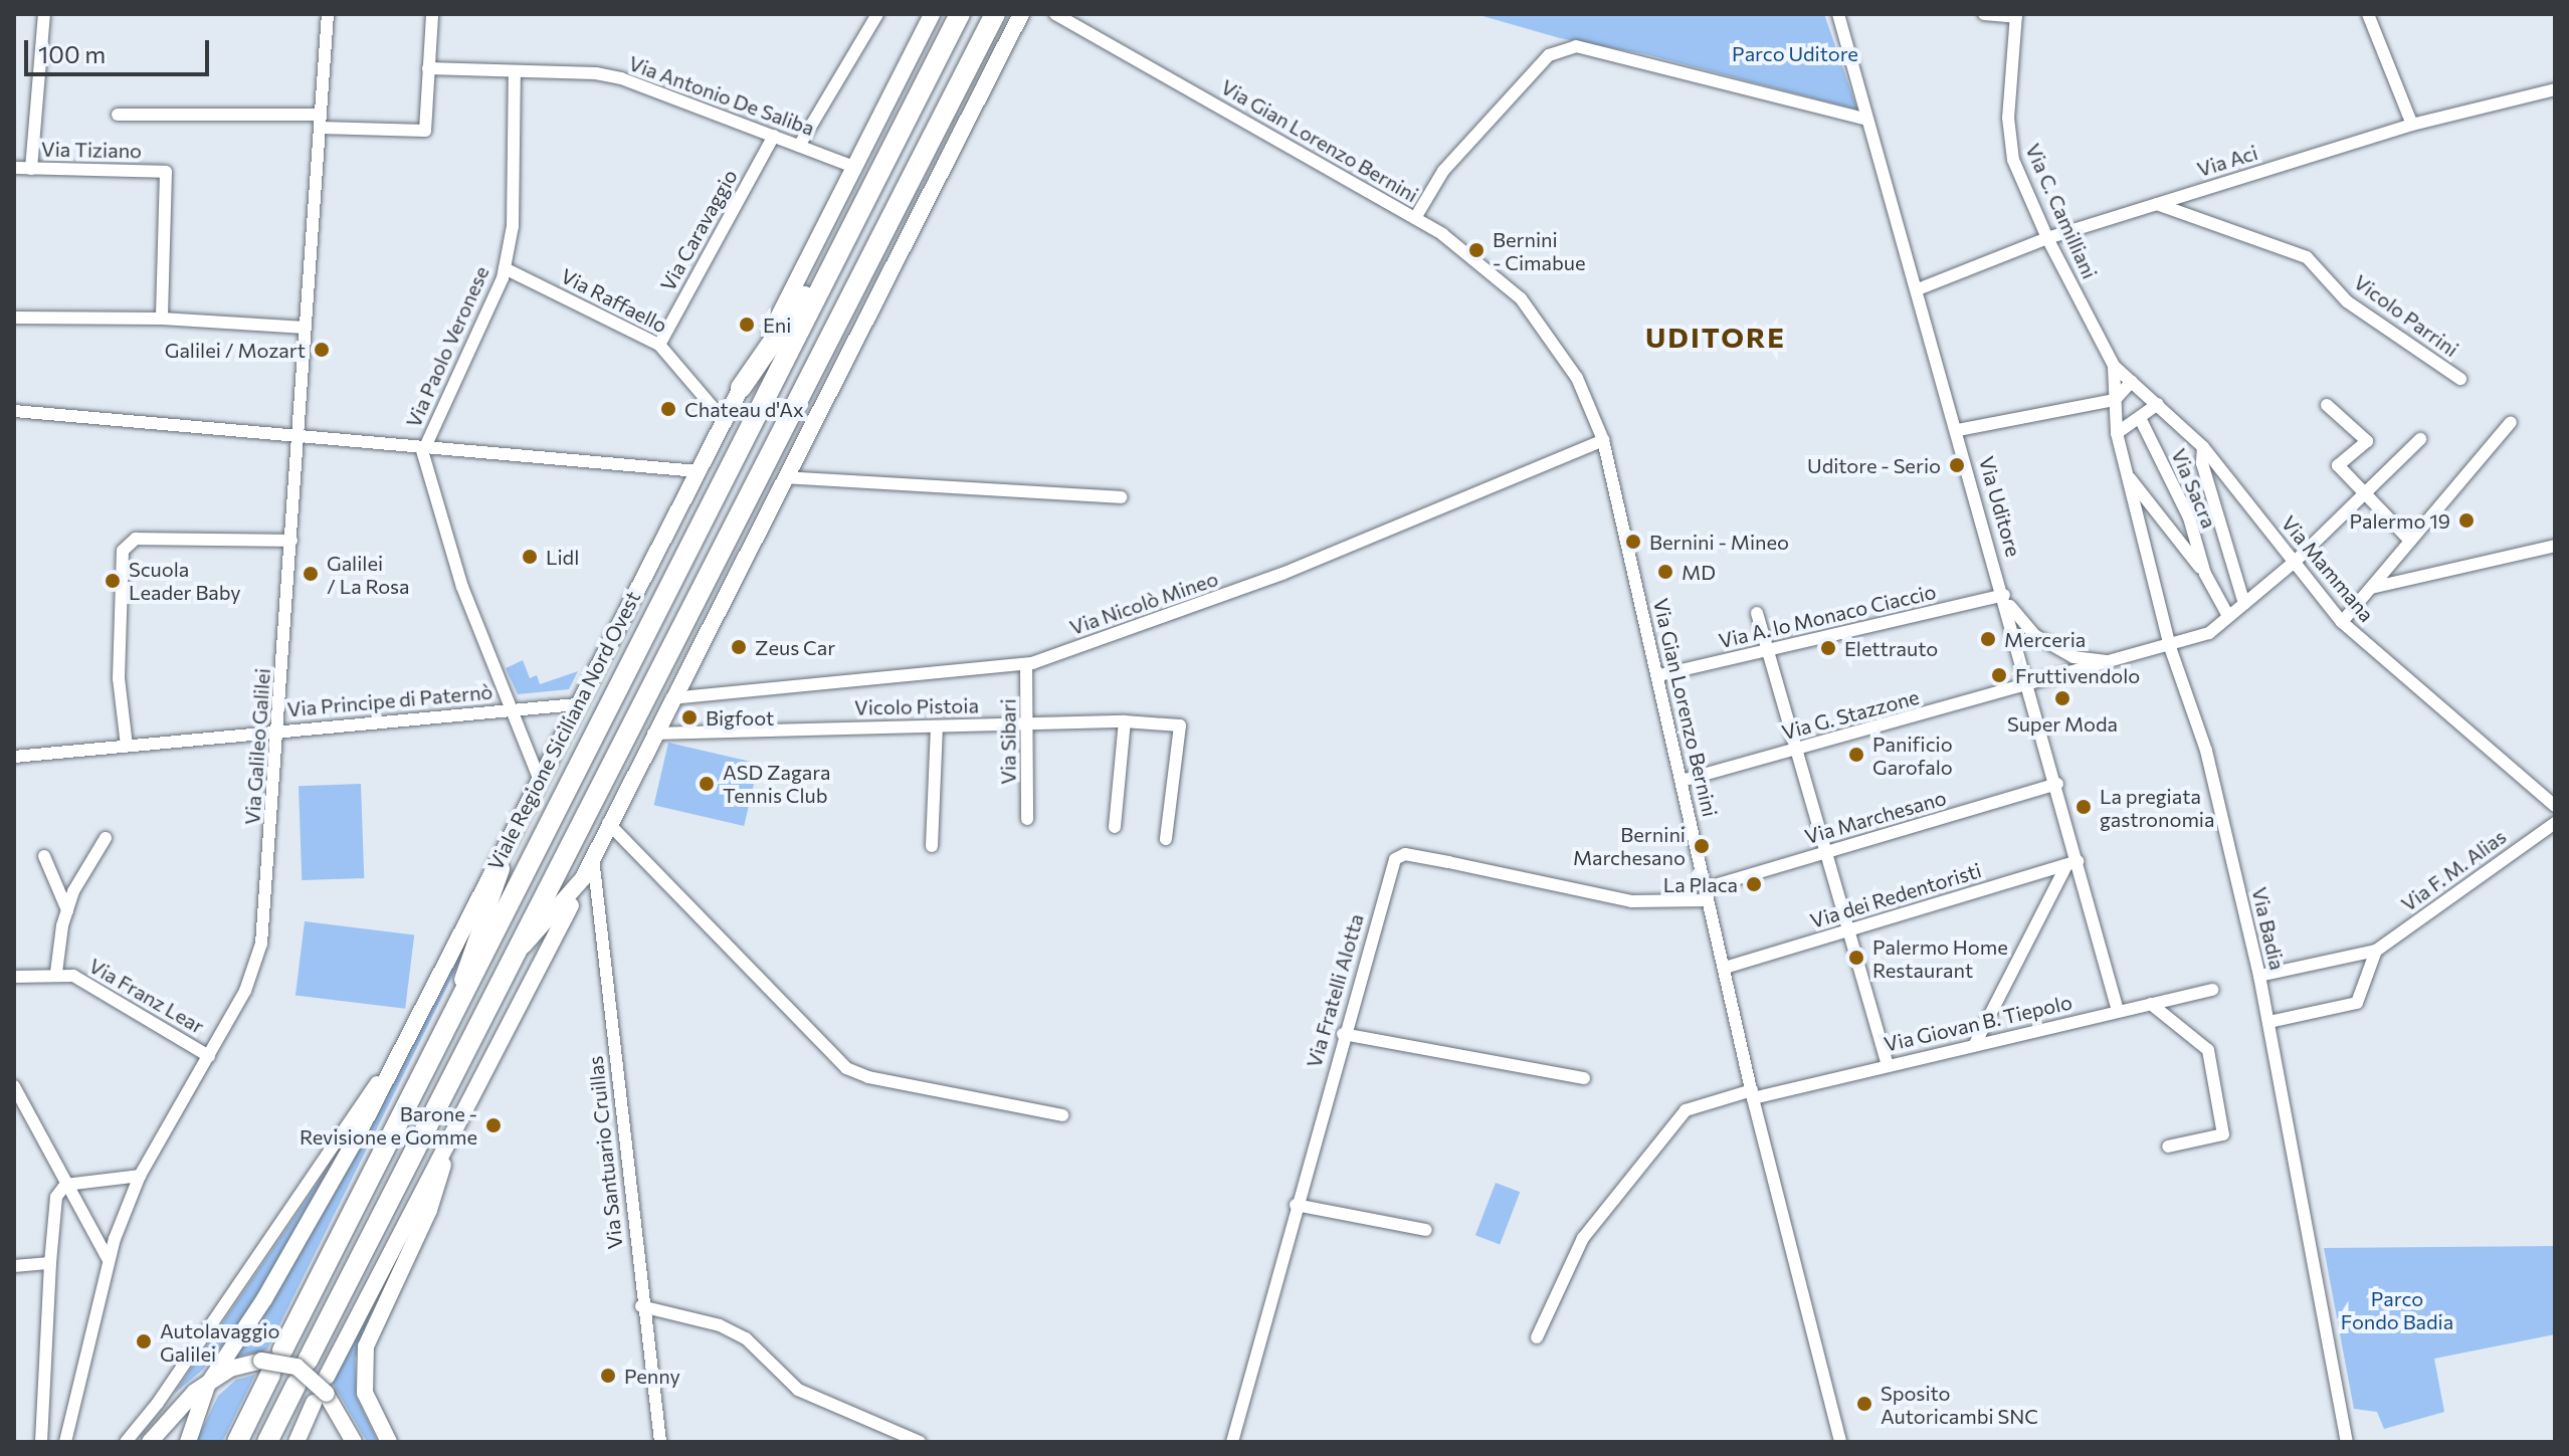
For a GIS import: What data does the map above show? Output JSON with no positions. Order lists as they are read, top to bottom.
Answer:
{
  "streets": {
    "main road": ["Viale Regione Siciliana Nord Ovest"],
    "street": [
      "Via Antonio De Saliba",
      "Via Gian Lorenzo Bernini",
      "Via Tiziano",
      "Via Aci",
      "Via C. Camilliani",
      "Via Caravaggio",
      "Via Raffaello",
      "Vicolo Parrini",
      "Via Paolo Veronese",
      "Via Sacra",
      "Via Uditore",
      "Via Mammana",
      "Via Nicolò Mineo",
      "Via A. lo Monaco Ciaccio",
      "Via Principe di Paternò",
      "Vicolo Pistoia",
      "Via G. Stazzone",
      "Via Sibari",
      "Via Galileo Galilei",
      "Via Marchesano",
      "Via F. M. Alias",
      "Via dei Redentoristi",
      "Via Badia",
      "Via Fratelli Alotta",
      "Via Franz Lear",
      "Via Giovan B. Tiepolo",
      "Via Santuario Cruillas"
    ]
  },
  "crossings": [
    ["Via Antonio De Saliba", "Via Caravaggio"],
    ["Via Antonio De Saliba", "Via Paolo Veronese"],
    ["Via Antonio De Saliba", "Viale Regione Siciliana Nord Ovest"],
    ["Via Gian Lorenzo Bernini", "Via Nicolò Mineo"],
    ["Via Gian Lorenzo Bernini", "Via A. lo Monaco Ciaccio"],
    ["Via Gian Lorenzo Bernini", "Via G. Stazzone"],
    ["Via Gian Lorenzo Bernini", "Via Marchesano"],
    ["Via Gian Lorenzo Bernini", "Via dei Redentoristi"],
    ["Via Gian Lorenzo Bernini", "Via Fratelli Alotta"],
    ["Via Gian Lorenzo Bernini", "Via Giovan B. Tiepolo"],
    ["Via Aci", "Via C. Camilliani"],
    ["Via Aci", "Vicolo Parrini"],
    ["Via Aci", "Via Uditore"],
    ["Via C. Camilliani", "Via Mammana"],
    ["Via C. Camilliani", "Via Badia"],
    ["Via Caravaggio", "Via Raffaello"],
    ["Via Raffaello", "Via Paolo Veronese"],
    ["Via Raffaello", "Viale Regione Siciliana Nord Ovest"],
    ["Via Sacra", "Via G. Stazzone"],
    ["Via Uditore", "Via A. lo Monaco Ciaccio"],
    ["Via Uditore", "Via G. Stazzone"],
    ["Via Uditore", "Via Marchesano"],
    ["Via Uditore", "Via dei Redentoristi"],
    ["Via Uditore", "Via Giovan B. Tiepolo"],
    ["Via Mammana", "Via G. Stazzone"],
    ["Via Mammana", "Via Badia"],
    ["Via Nicolò Mineo", "Via Sibari"],
    ["Via Principe di Paternò", "Viale Regione Siciliana Nord Ovest"],
    ["Via Principe di Paternò", "Via Galileo Galilei"],
    ["Vicolo Pistoia", "Via Sibari"],
    ["Via G. Stazzone", "Via Badia"],
    ["Via Galileo Galilei", "Via Franz Lear"],
    ["Via Marchesano", "Via Fratelli Alotta"],
    ["Via F. M. Alias", "Via Badia"]
  ],
  "districts": ["UDITORE"],
  "parks": ["Parco Uditore", "Parco Fondo Badia"],
  "places": [
    "Bernini - Cimabue",
    "Eni",
    "Galilei / Mozart",
    "Chateau d'Ax",
    "Uditore - Serio",
    "Palermo 19",
    "Bernini - Mineo",
    "Lidl",
    "MD",
    "Galilei / La Rosa",
    "Scuola Leader Baby",
    "Merceria",
    "Zeus Car",
    "Elettrauto",
    "Fruttivendolo",
    "Super Moda",
    "Bigfoot",
    "Panificio Garofalo",
    "ASD Zagara Tennis Club",
    "La pregiata gastronomia",
    "Bernini Marchesano",
    "La Placa",
    "Palermo Home Restaurant",
    "Barone - Revisione e Gomme",
    "Autolavaggio Galilei",
    "Penny",
    "Sposito Autoricambi SNC"
  ],
  "scale_bar": "100 m"
}
